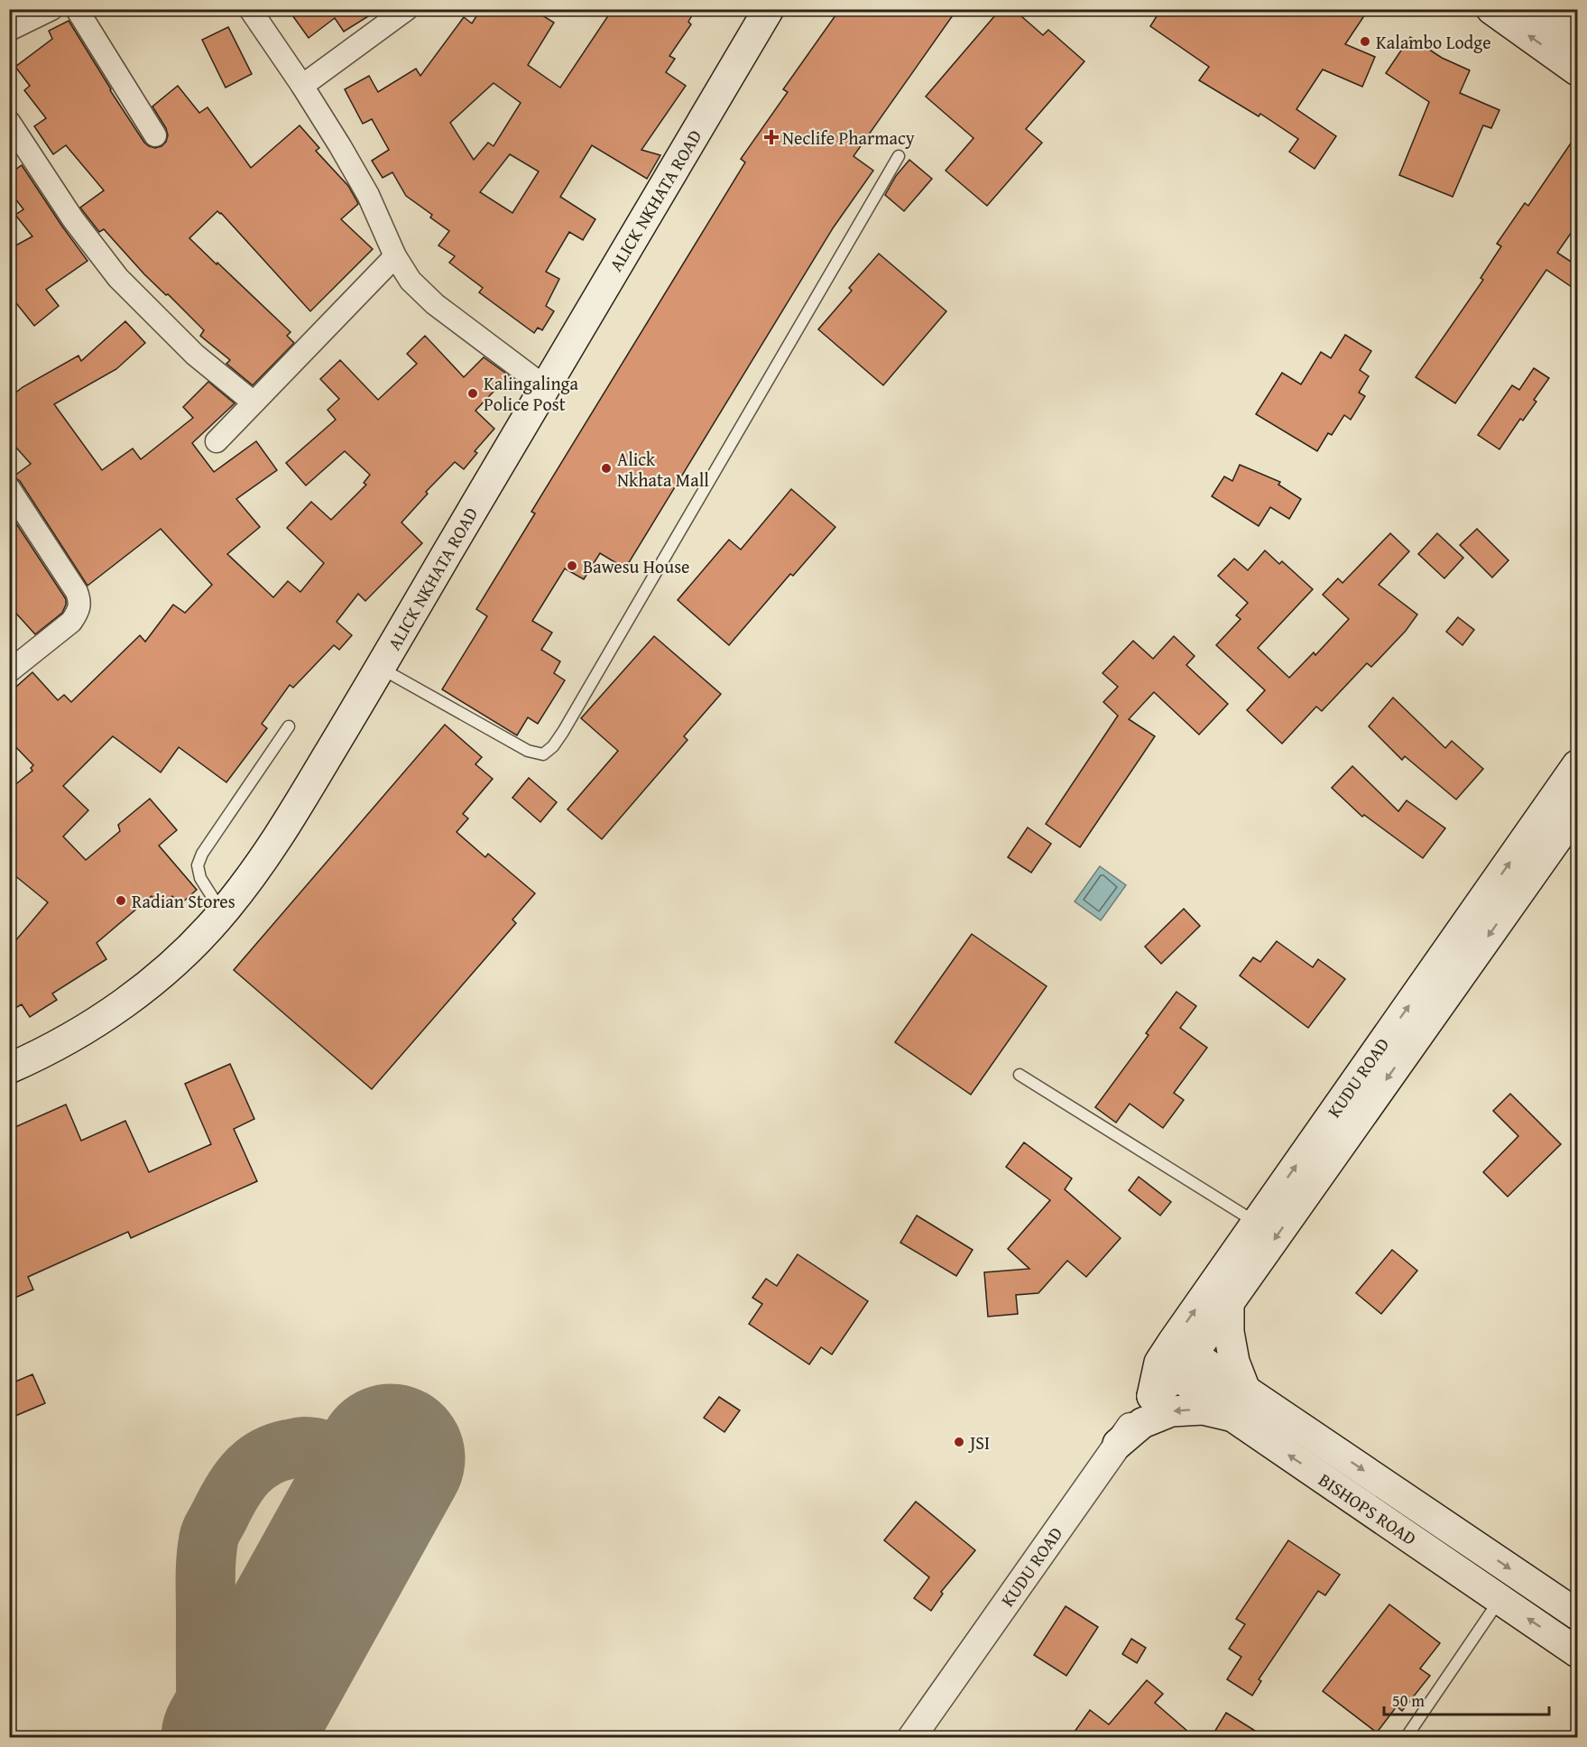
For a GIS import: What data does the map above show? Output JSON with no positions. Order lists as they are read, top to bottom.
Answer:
{
  "streets": {
    "main road": ["ALICK NKHATA ROAD", "KUDU ROAD", "BISHOPS ROAD"]
  },
  "crossings": [
    ["KUDU ROAD", "BISHOPS ROAD"]
  ],
  "places": {
    "other": [
      "Kalambo Lodge",
      "Kalingalinga Police Post",
      "Alick Nkhata Mall",
      "Bawesu House",
      "Radian Stores",
      "JSI"
    ],
    "health": ["Neclife Pharmacy"]
  },
  "scale_bar": "50 m"
}
